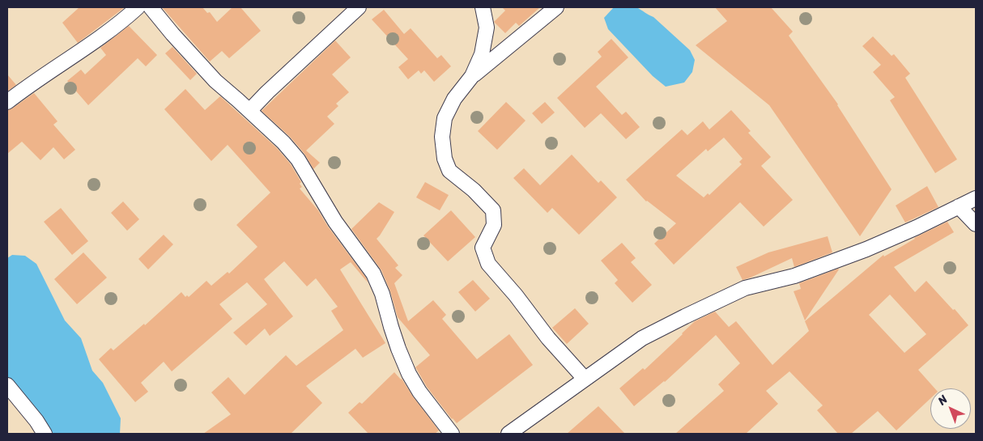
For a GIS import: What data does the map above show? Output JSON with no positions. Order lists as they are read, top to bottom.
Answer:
{
  "north": "top left"
}
